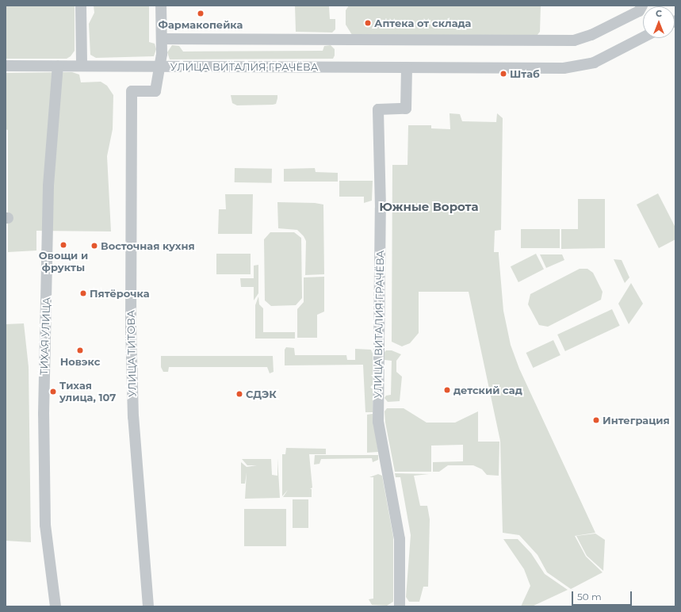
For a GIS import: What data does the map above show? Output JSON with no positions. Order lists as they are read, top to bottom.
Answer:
{
  "streets": {
    "street": ["УЛИЦА ВИТАЛИЯ ГРАЧЁВА", "ТИХАЯ УЛИЦА", "УЛИЦА ТИТОВА"]
  },
  "crossings": [
    ["УЛИЦА ВИТАЛИЯ ГРАЧЁВА", "ТИХАЯ УЛИЦА"],
    ["УЛИЦА ВИТАЛИЯ ГРАЧЁВА", "УЛИЦА ТИТОВА"]
  ],
  "districts": ["Южные Ворота"],
  "places": [
    "Фармакопейка",
    "Аптека от склада",
    "Штаб",
    "Овощи и фрукты",
    "Восточная кухня",
    "Пятёрочка",
    "Новэкс",
    "детский сад",
    "Тихая улица, 107",
    "СДЭК",
    "Интеграция"
  ],
  "scale_bar": "50 m",
  "north": "top"
}
